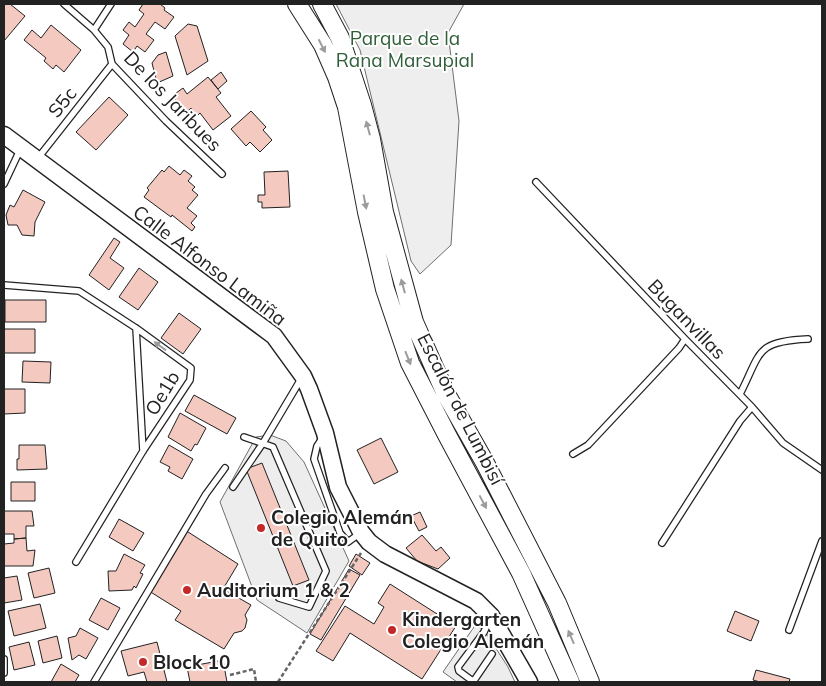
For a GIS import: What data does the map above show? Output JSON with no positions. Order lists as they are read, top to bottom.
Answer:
{
  "streets": {
    "main road": ["Escalón de Lumbisí"],
    "street": ["Calle Alfonso Lamiña"],
    "lane": [
      "De los Jaribues",
      "S5c",
      "Buganvillas",
      "Oe1b"
    ]
  },
  "crossings": [
    ["De los Jaribues", "S5c"],
    ["S5c", "Calle Alfonso Lamiña"]
  ],
  "parks": ["Parque de la Rana Marsupial"],
  "places": [
    "Colegio Alemán de Quito",
    "Auditorium 1 & 2",
    "Kindergarten Colegio Alemán",
    "Block 10"
  ]
}
